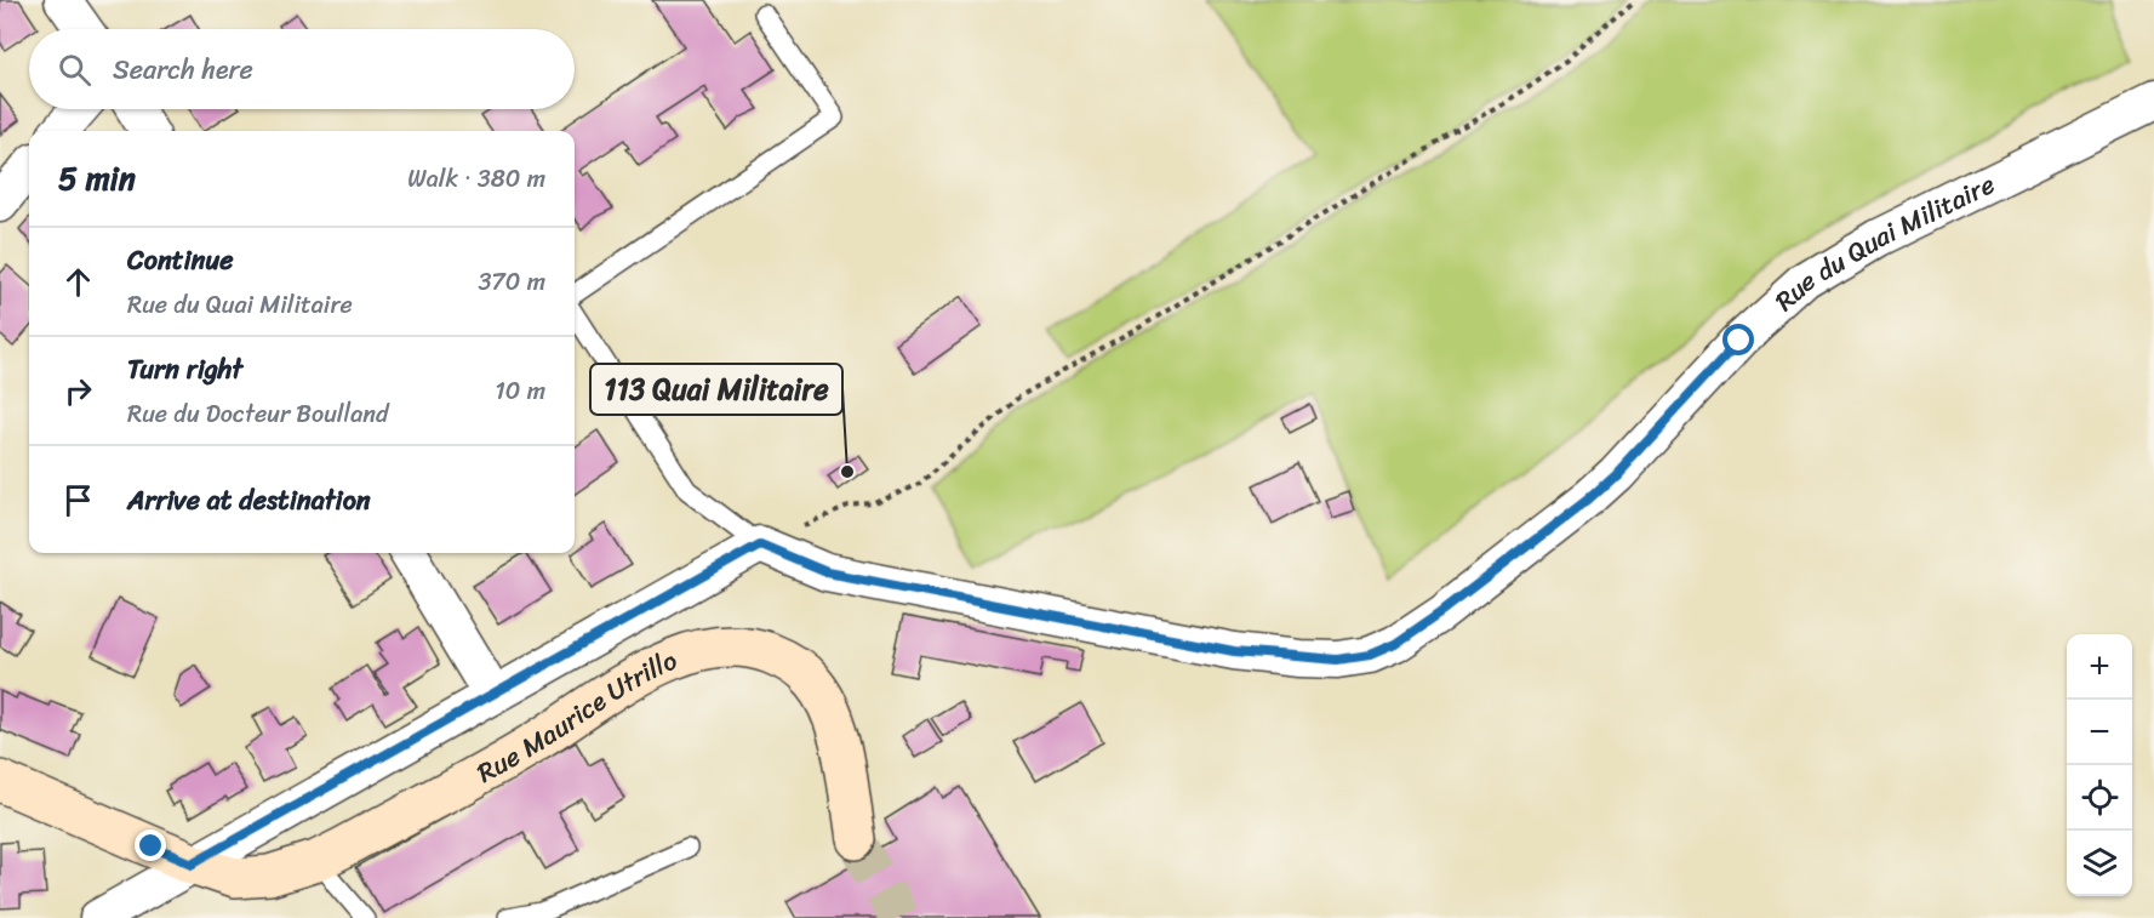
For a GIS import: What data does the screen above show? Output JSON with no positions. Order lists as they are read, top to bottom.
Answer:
{
  "streets": {
    "street": ["Rue du Quai Militaire", "Rue Maurice Utrillo"]
  },
  "places": ["113 Quai Militaire"],
  "page": {
    "search": "Search here",
    "heading": ["5 min", "Walk · 380 m"],
    "list": [
      ["Continue", "Rue du Quai Militaire", "370 m"],
      ["Turn right", "Rue du Docteur Boulland", "10 m"],
      "Arrive at destination"
    ],
    "map_buttons": ["+", "−"]
  }
}
